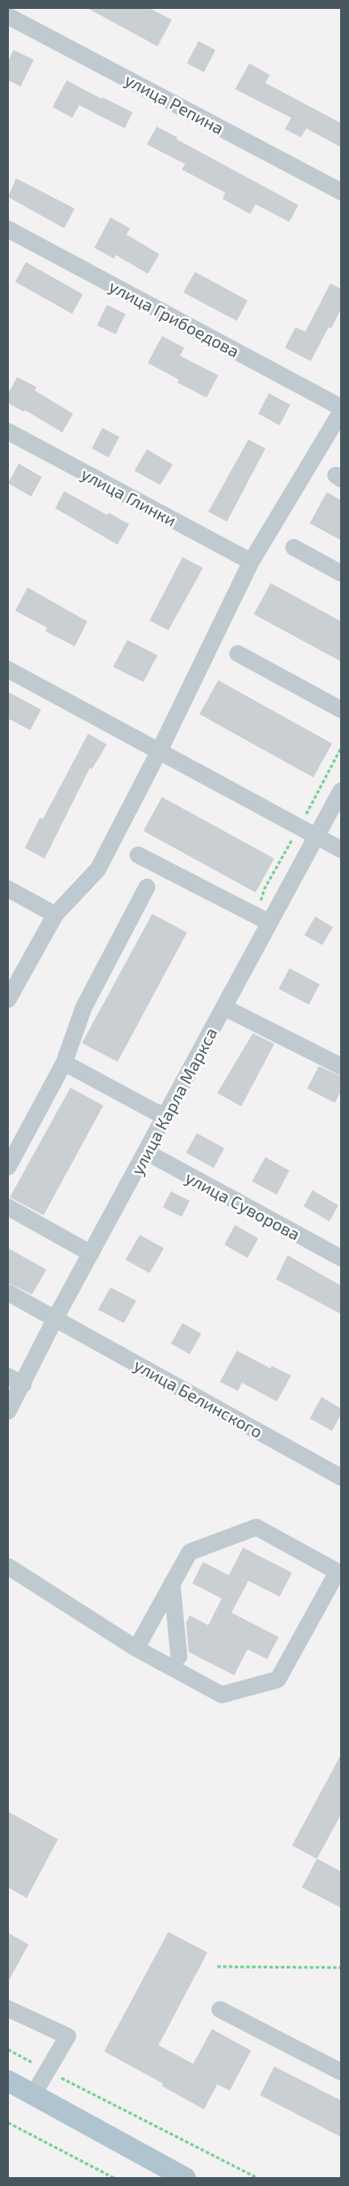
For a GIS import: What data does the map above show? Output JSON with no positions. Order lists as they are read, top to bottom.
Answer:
{
  "streets": {
    "street": [
      "улица Репина",
      "улица Грибоедова",
      "улица Глинки",
      "улица Карла Маркса",
      "улица Суворова",
      "улица Белинского"
    ]
  },
  "crossings": [
    ["улица Карла Маркса", "улица Суворова"],
    ["улица Карла Маркса", "улица Белинского"]
  ]
}
